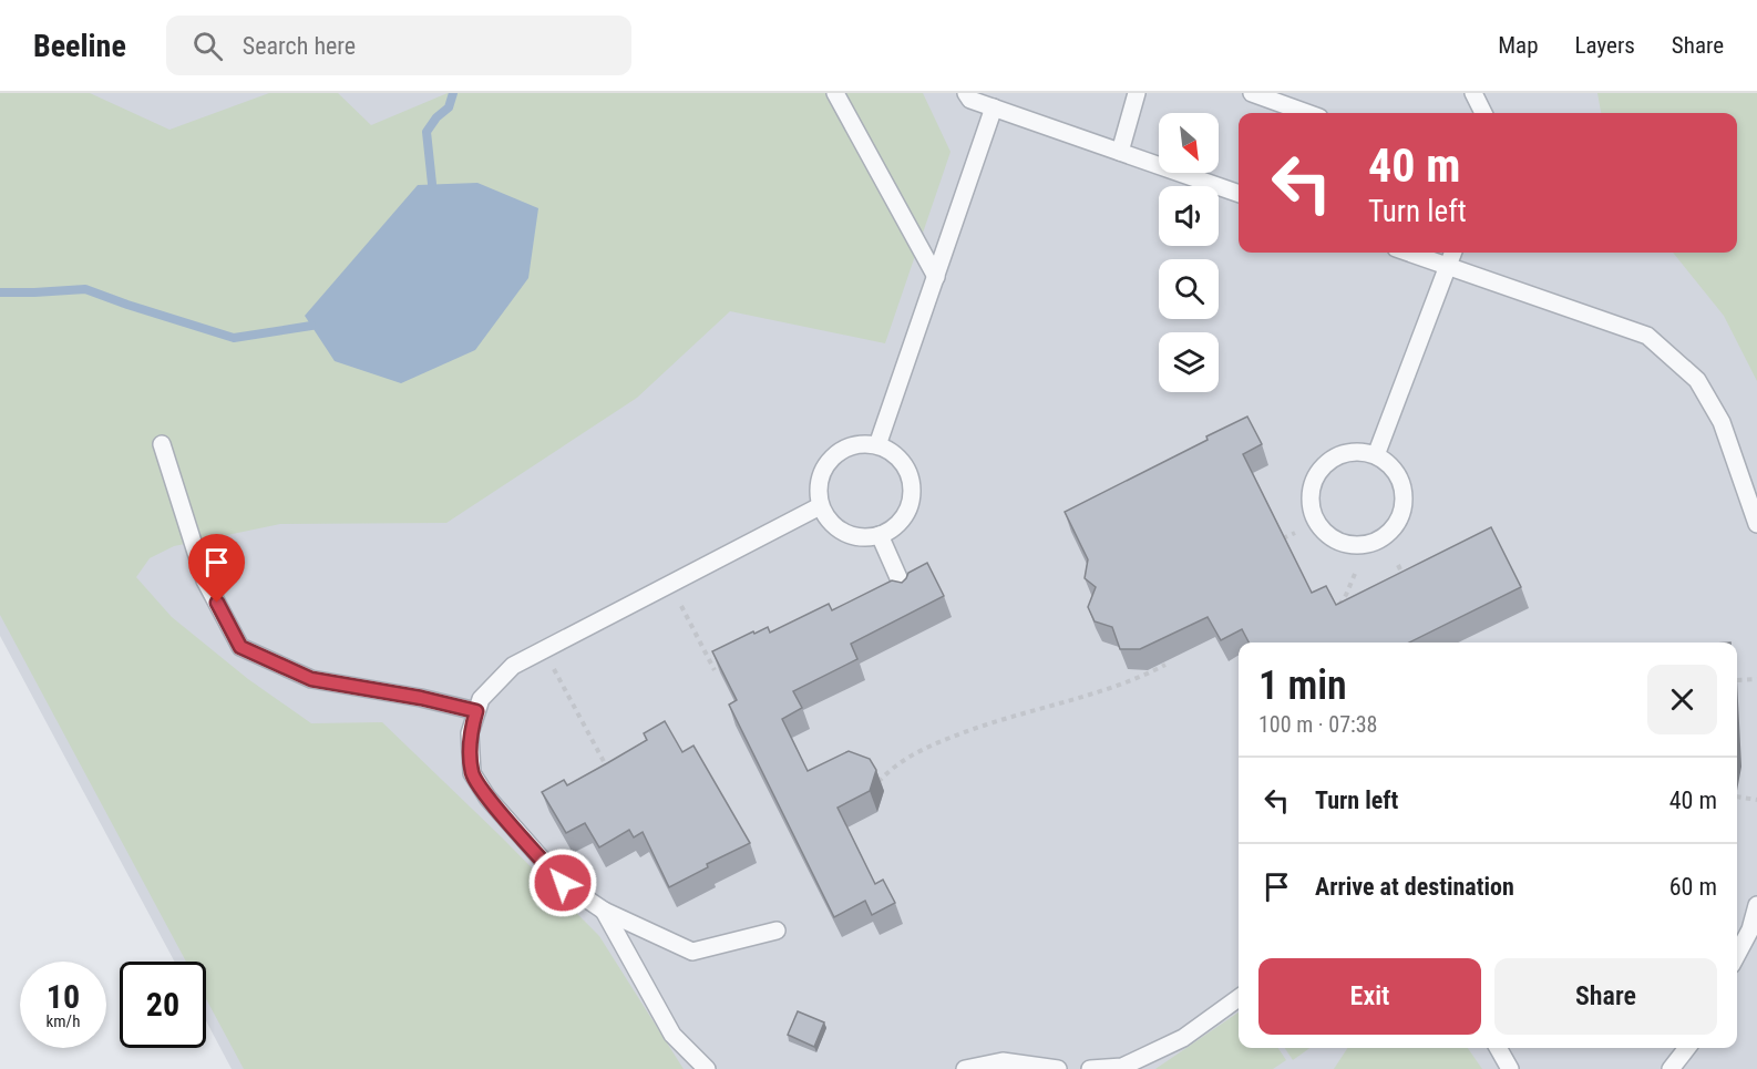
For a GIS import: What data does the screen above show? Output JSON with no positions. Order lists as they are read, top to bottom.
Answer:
{
  "north": "bottom right",
  "page": {
    "header": "Beeline",
    "search": "Search here",
    "nav": ["Map", "Layers", "Share"],
    "turn": ["40 m", "Turn left"],
    "heading": ["1 min", "100 m · 07:38"],
    "list": [
      {
        "name": "Turn left",
        "value": "40 m"
      },
      {
        "name": "Arrive at destination",
        "value": "60 m"
      }
    ],
    "buttons": ["Exit", "Share"],
    "speed": "10 km/h",
    "limit": "20"
  }
}
